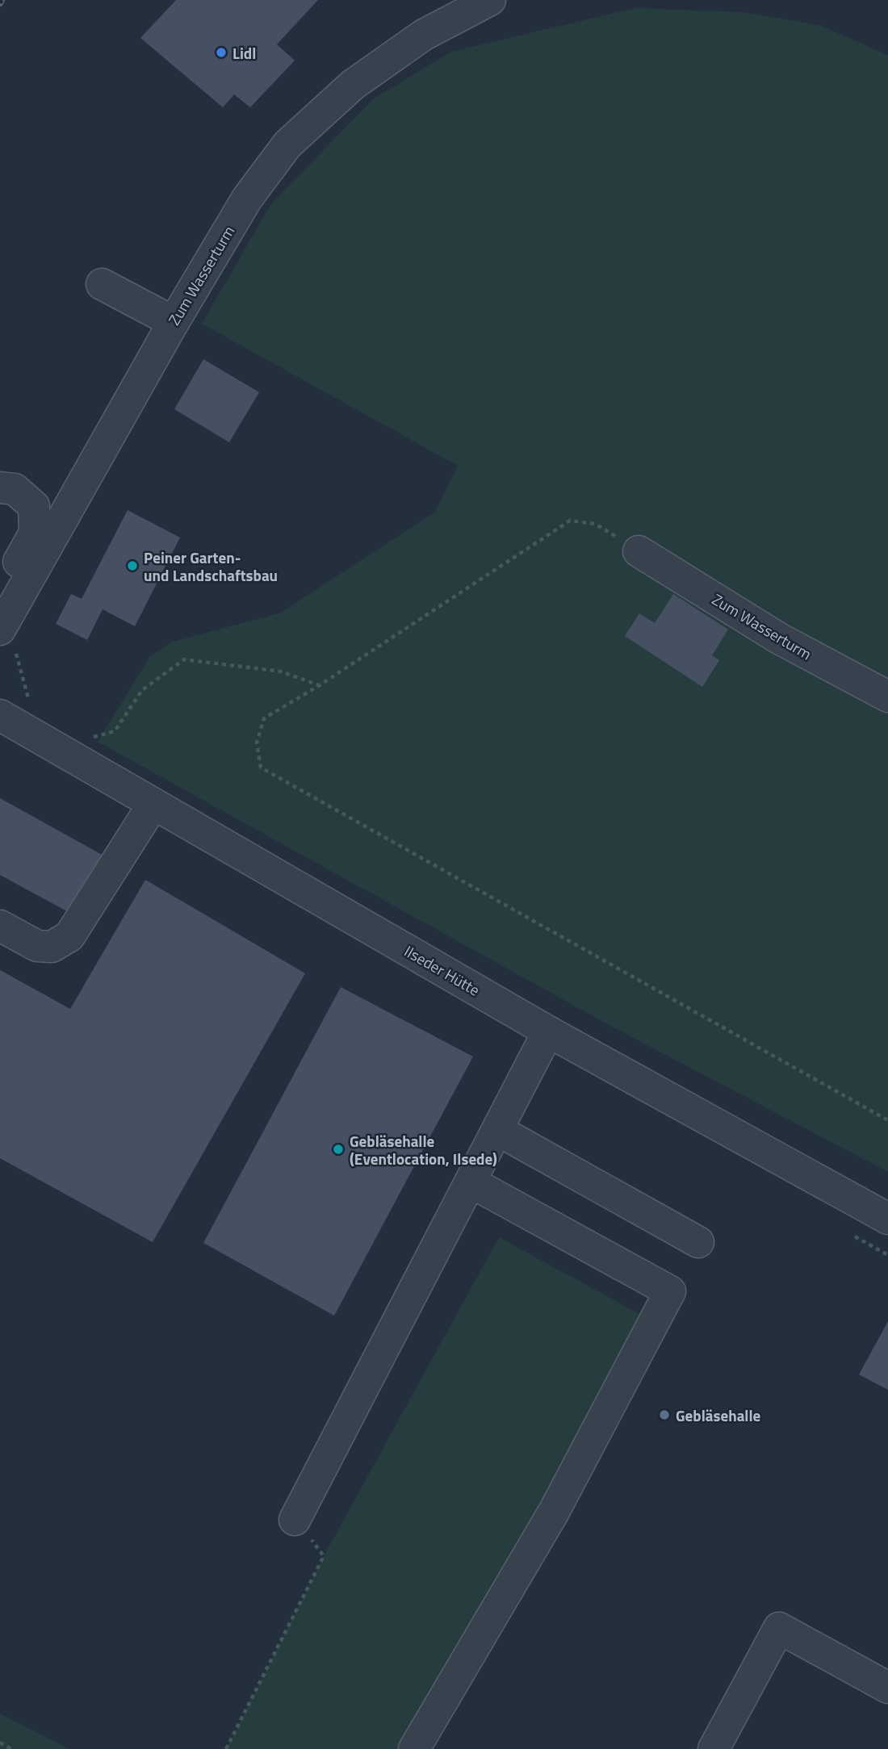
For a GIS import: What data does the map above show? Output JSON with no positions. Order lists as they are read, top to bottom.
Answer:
{
  "streets": {
    "street": ["Zum Wasserturm", "Ilseder Hütte"]
  },
  "places": [
    "Lidl",
    "Peiner Garten- und Landschaftsbau",
    "Gebläsehalle (Eventlocation, Ilsede)",
    "Gebläsehalle"
  ]
}
